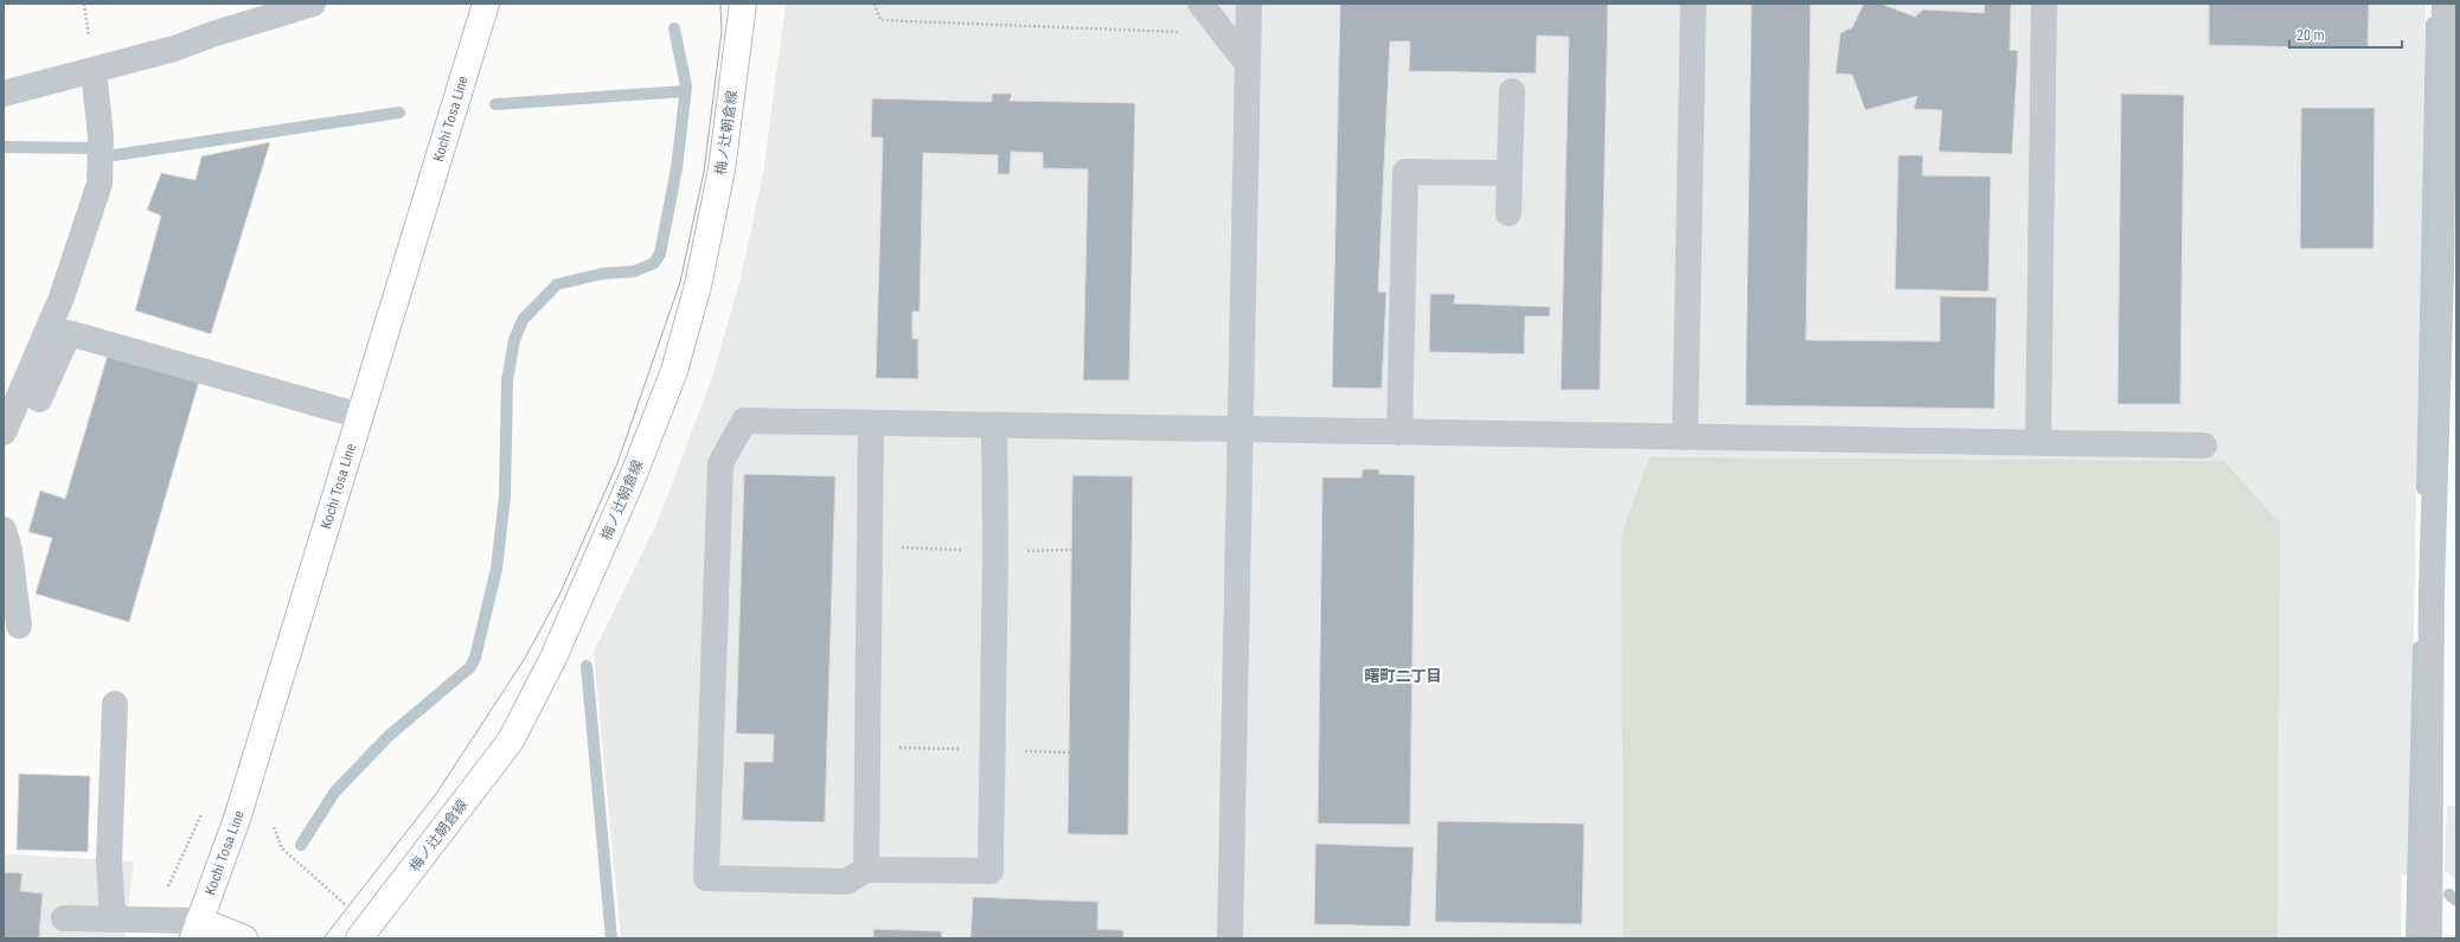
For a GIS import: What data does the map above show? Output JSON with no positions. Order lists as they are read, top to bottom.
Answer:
{
  "streets": {
    "main road": ["Kochi Tosa Line", "梅ノ辻朝倉線"]
  },
  "districts": ["曙町二丁目"],
  "scale_bar": "20 m"
}
